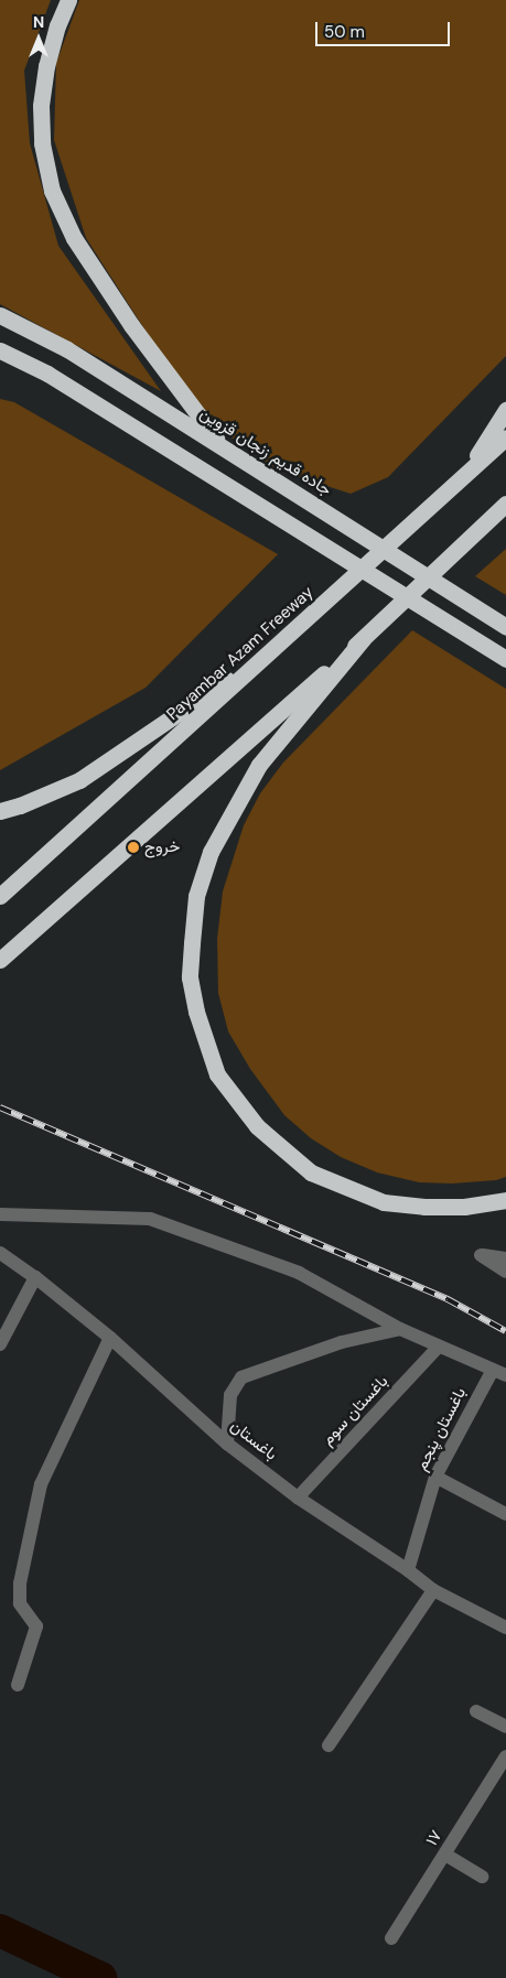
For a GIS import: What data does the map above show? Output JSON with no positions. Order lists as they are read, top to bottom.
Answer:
{
  "streets": {
    "highway": ["جاده قدیم زنجان قزوین", "Payambar Azam Freeway"],
    "street": [
      "باغستان سوم",
      "باغستان پنجم",
      "باغستان",
      "۱۷"
    ]
  },
  "crossings": [
    ["باغستان سوم", "باغستان"],
    ["باغستان پنجم", "باغستان"]
  ],
  "places": ["خروج"],
  "scale_bar": "50 m",
  "north": "top"
}
